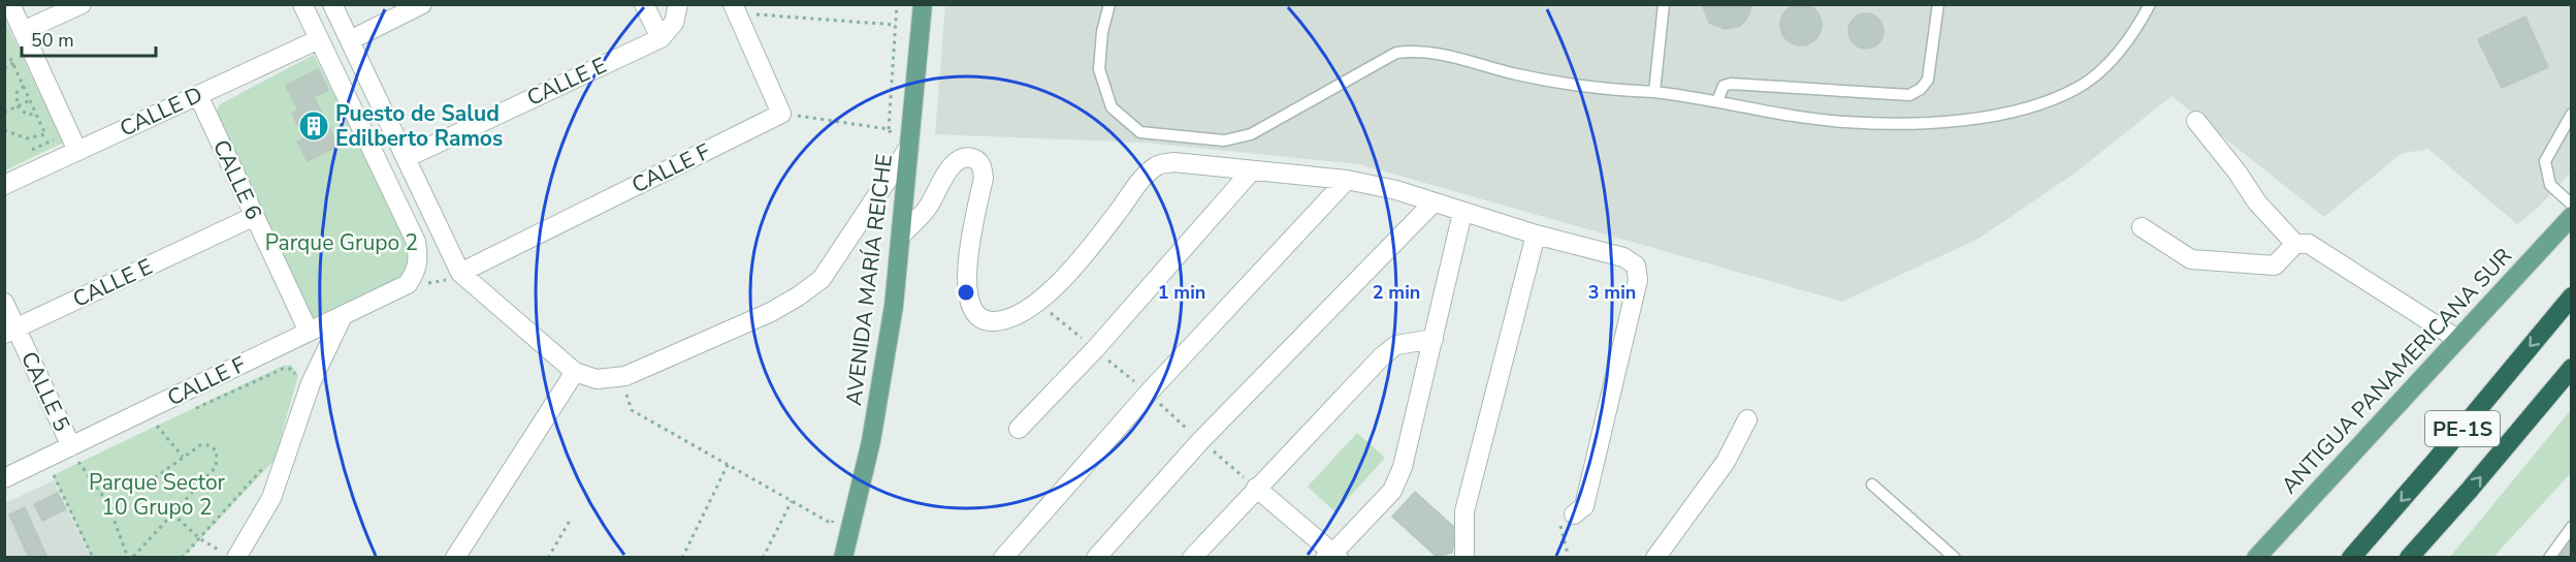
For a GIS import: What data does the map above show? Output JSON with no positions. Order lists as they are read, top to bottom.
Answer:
{
  "streets": {
    "highway": ["PE-1S"],
    "main road": ["AVENIDA MARÍA REICHE", "ANTIGUA PANAMERICANA SUR"],
    "street": [
      "CALLE E",
      "CALLE D",
      "CALLE F",
      "CALLE 6",
      "CALLE 5"
    ]
  },
  "crossings": [
    ["CALLE E", "CALLE 6"],
    ["CALLE E", "CALLE 5"],
    ["CALLE D", "CALLE 6"],
    ["CALLE F", "CALLE 6"],
    ["CALLE F", "CALLE 5"]
  ],
  "parks": ["Parque Grupo 2", "Parque Sector 10 Grupo 2"],
  "places": {
    "building": ["Puesto de Salud Edilberto Ramos"]
  },
  "scale_bar": "50 m",
  "rings": ["1 min", "2 min", "3 min"]
}
